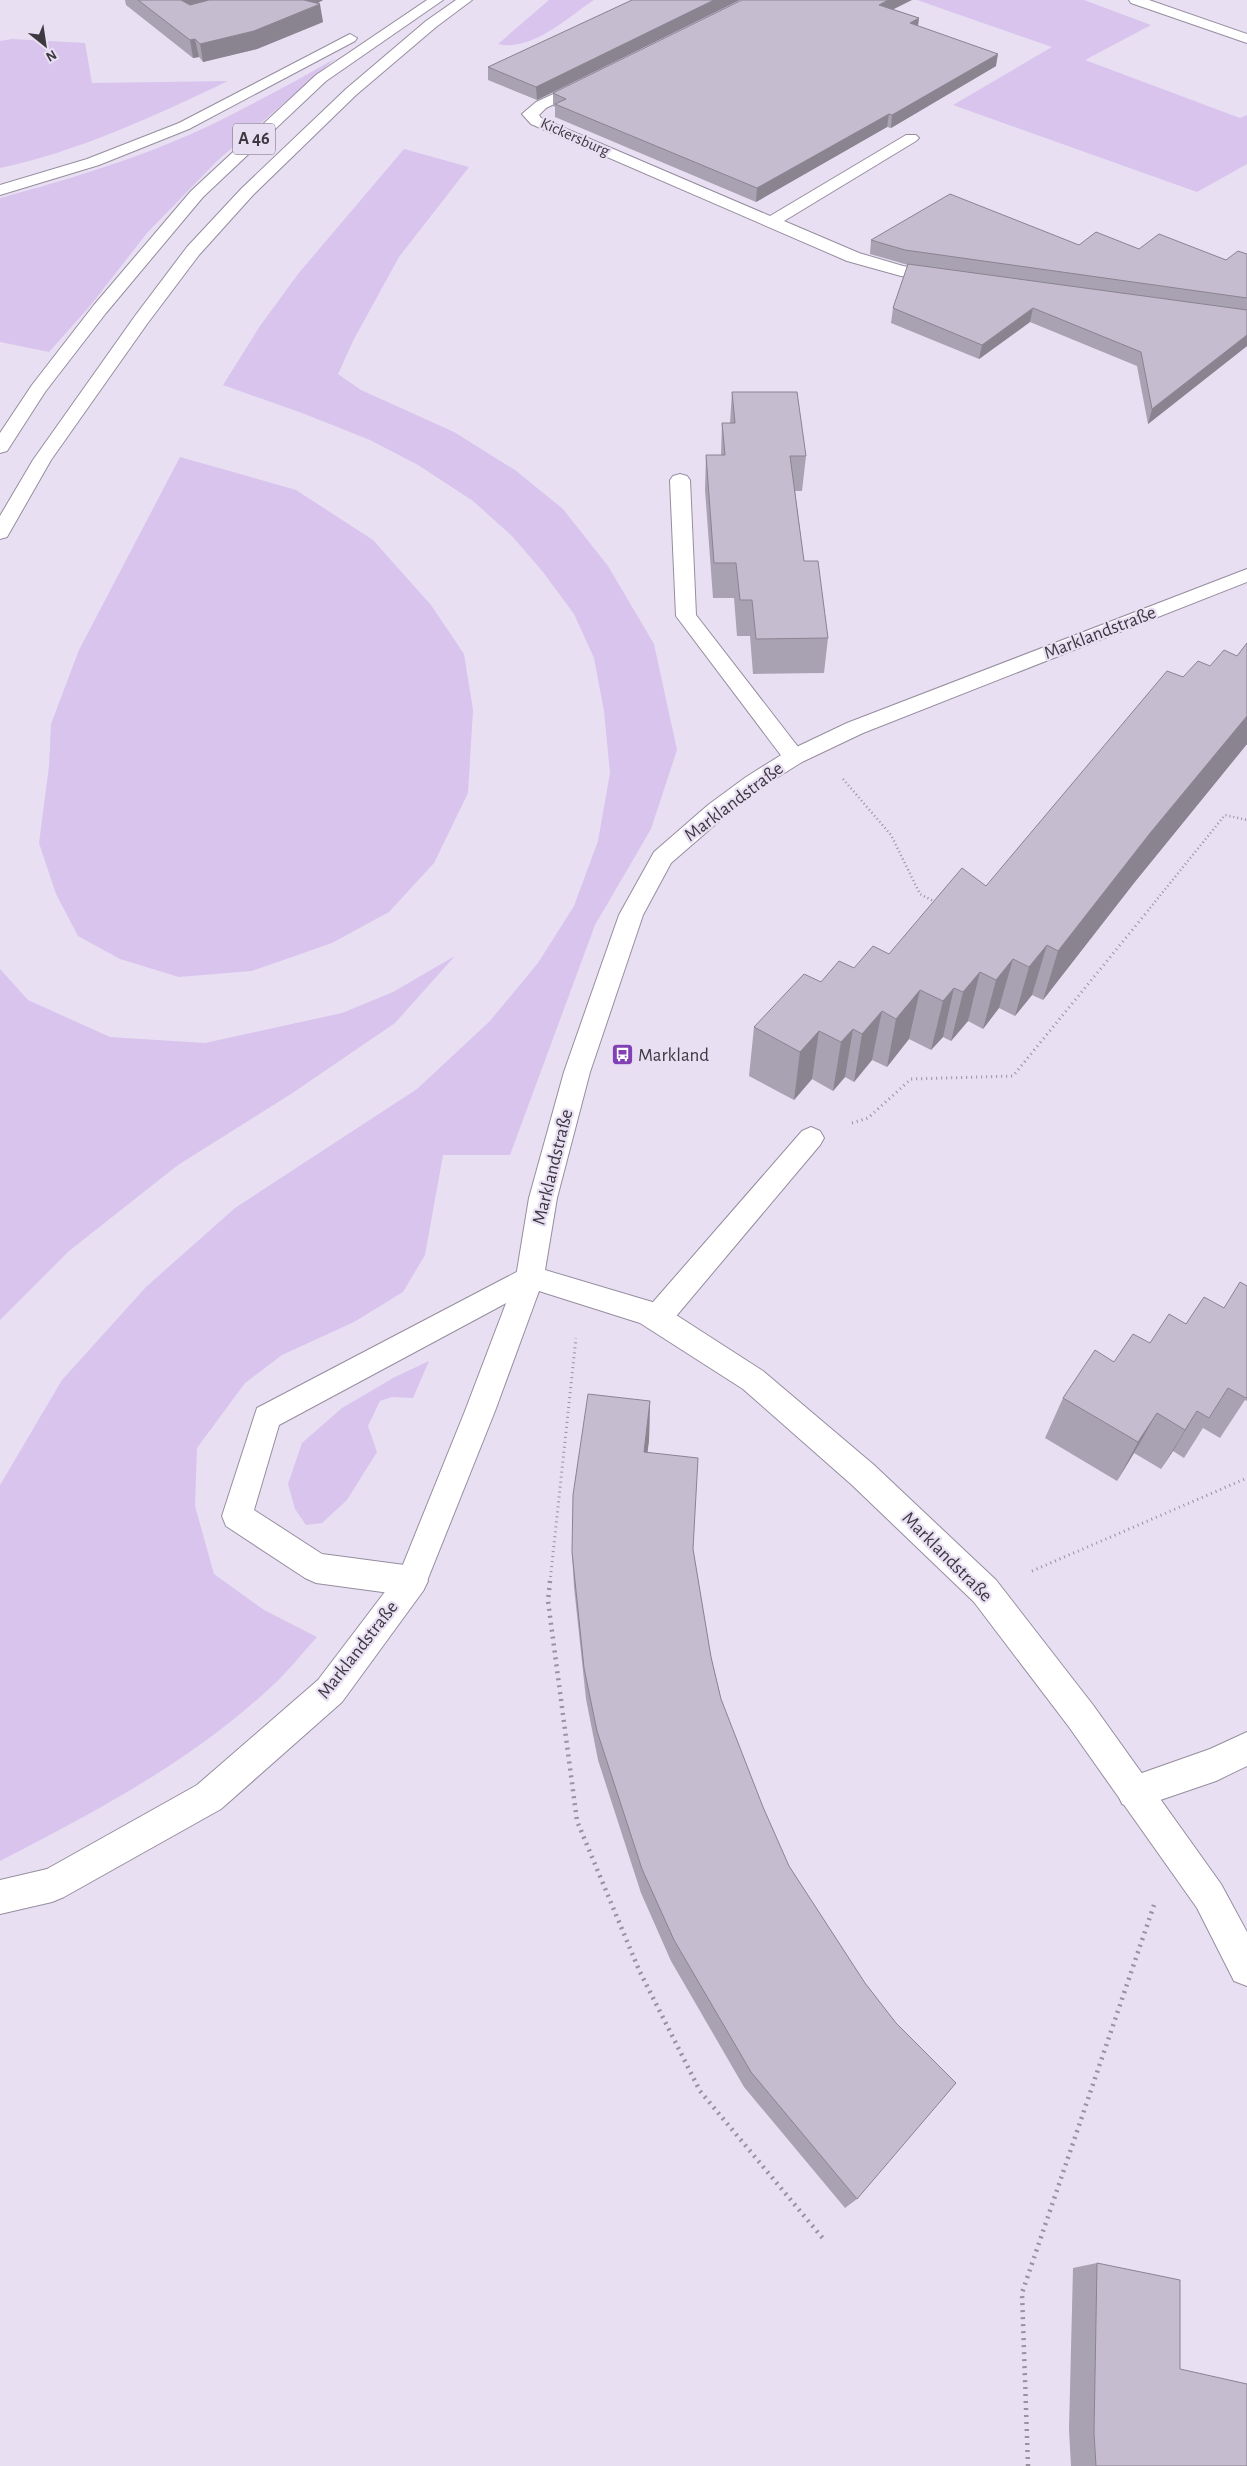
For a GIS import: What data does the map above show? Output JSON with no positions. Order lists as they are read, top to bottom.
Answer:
{
  "streets": {
    "main road": ["Kickersburg", "A 46", "Marklandstraße"]
  },
  "places": {
    "bus stop": ["Markland"]
  },
  "north": "bottom right"
}
